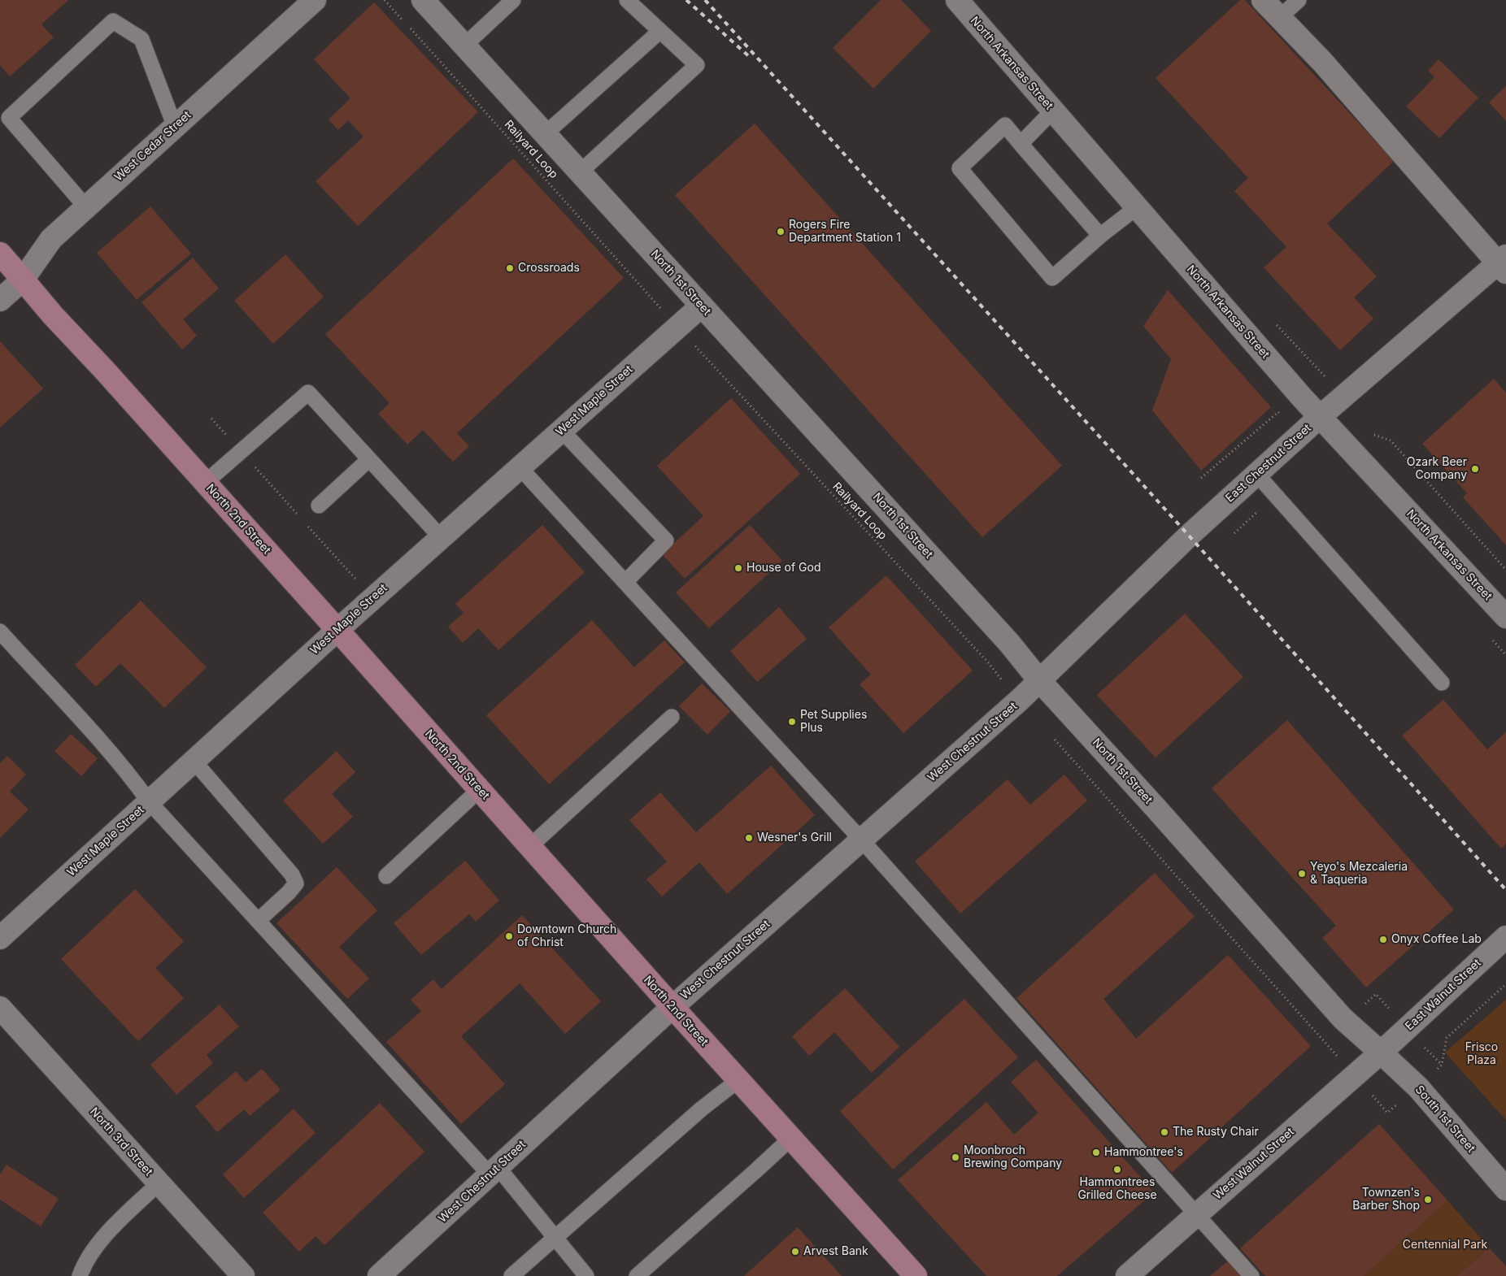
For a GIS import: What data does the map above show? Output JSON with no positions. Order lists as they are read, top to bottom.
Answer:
{
  "streets": {
    "main road": ["North 2nd Street"],
    "street": [
      "North Arkansas Street",
      "West Cedar Street",
      "North 1st Street",
      "West Maple Street",
      "East Chestnut Street",
      "West Chestnut Street",
      "East Walnut Street",
      "South 1st Street",
      "North 3rd Street",
      "West Walnut Street"
    ],
    "path": ["Railyard Loop"]
  },
  "crossings": [
    ["North Arkansas Street", "East Chestnut Street"],
    ["West Cedar Street", "North 2nd Street"],
    ["North 1st Street", "West Maple Street"],
    ["North 1st Street", "East Chestnut Street"],
    ["North 1st Street", "West Chestnut Street"],
    ["North 1st Street", "East Walnut Street"],
    ["North 1st Street", "South 1st Street"],
    ["North 1st Street", "West Walnut Street"],
    ["West Maple Street", "North 2nd Street"],
    ["East Chestnut Street", "West Chestnut Street"],
    ["North 2nd Street", "West Chestnut Street"],
    ["East Walnut Street", "South 1st Street"],
    ["East Walnut Street", "West Walnut Street"],
    ["South 1st Street", "West Walnut Street"]
  ],
  "parks": ["Frisco Plaza", "Centennial Park"],
  "places": [
    "Rogers Fire Department Station 1",
    "Crossroads",
    "Ozark Beer Company",
    "House of God",
    "Pet Supplies Plus",
    "Wesner's Grill",
    "Yeyo's Mezcaleria & Taqueria",
    "Downtown Church of Christ",
    "Onyx Coffee Lab",
    "The Rusty Chair",
    "Hammontree's",
    "Moonbroch Brewing Company",
    "Hammontrees Grilled Cheese",
    "Townzen's Barber Shop",
    "Arvest Bank"
  ]
}
